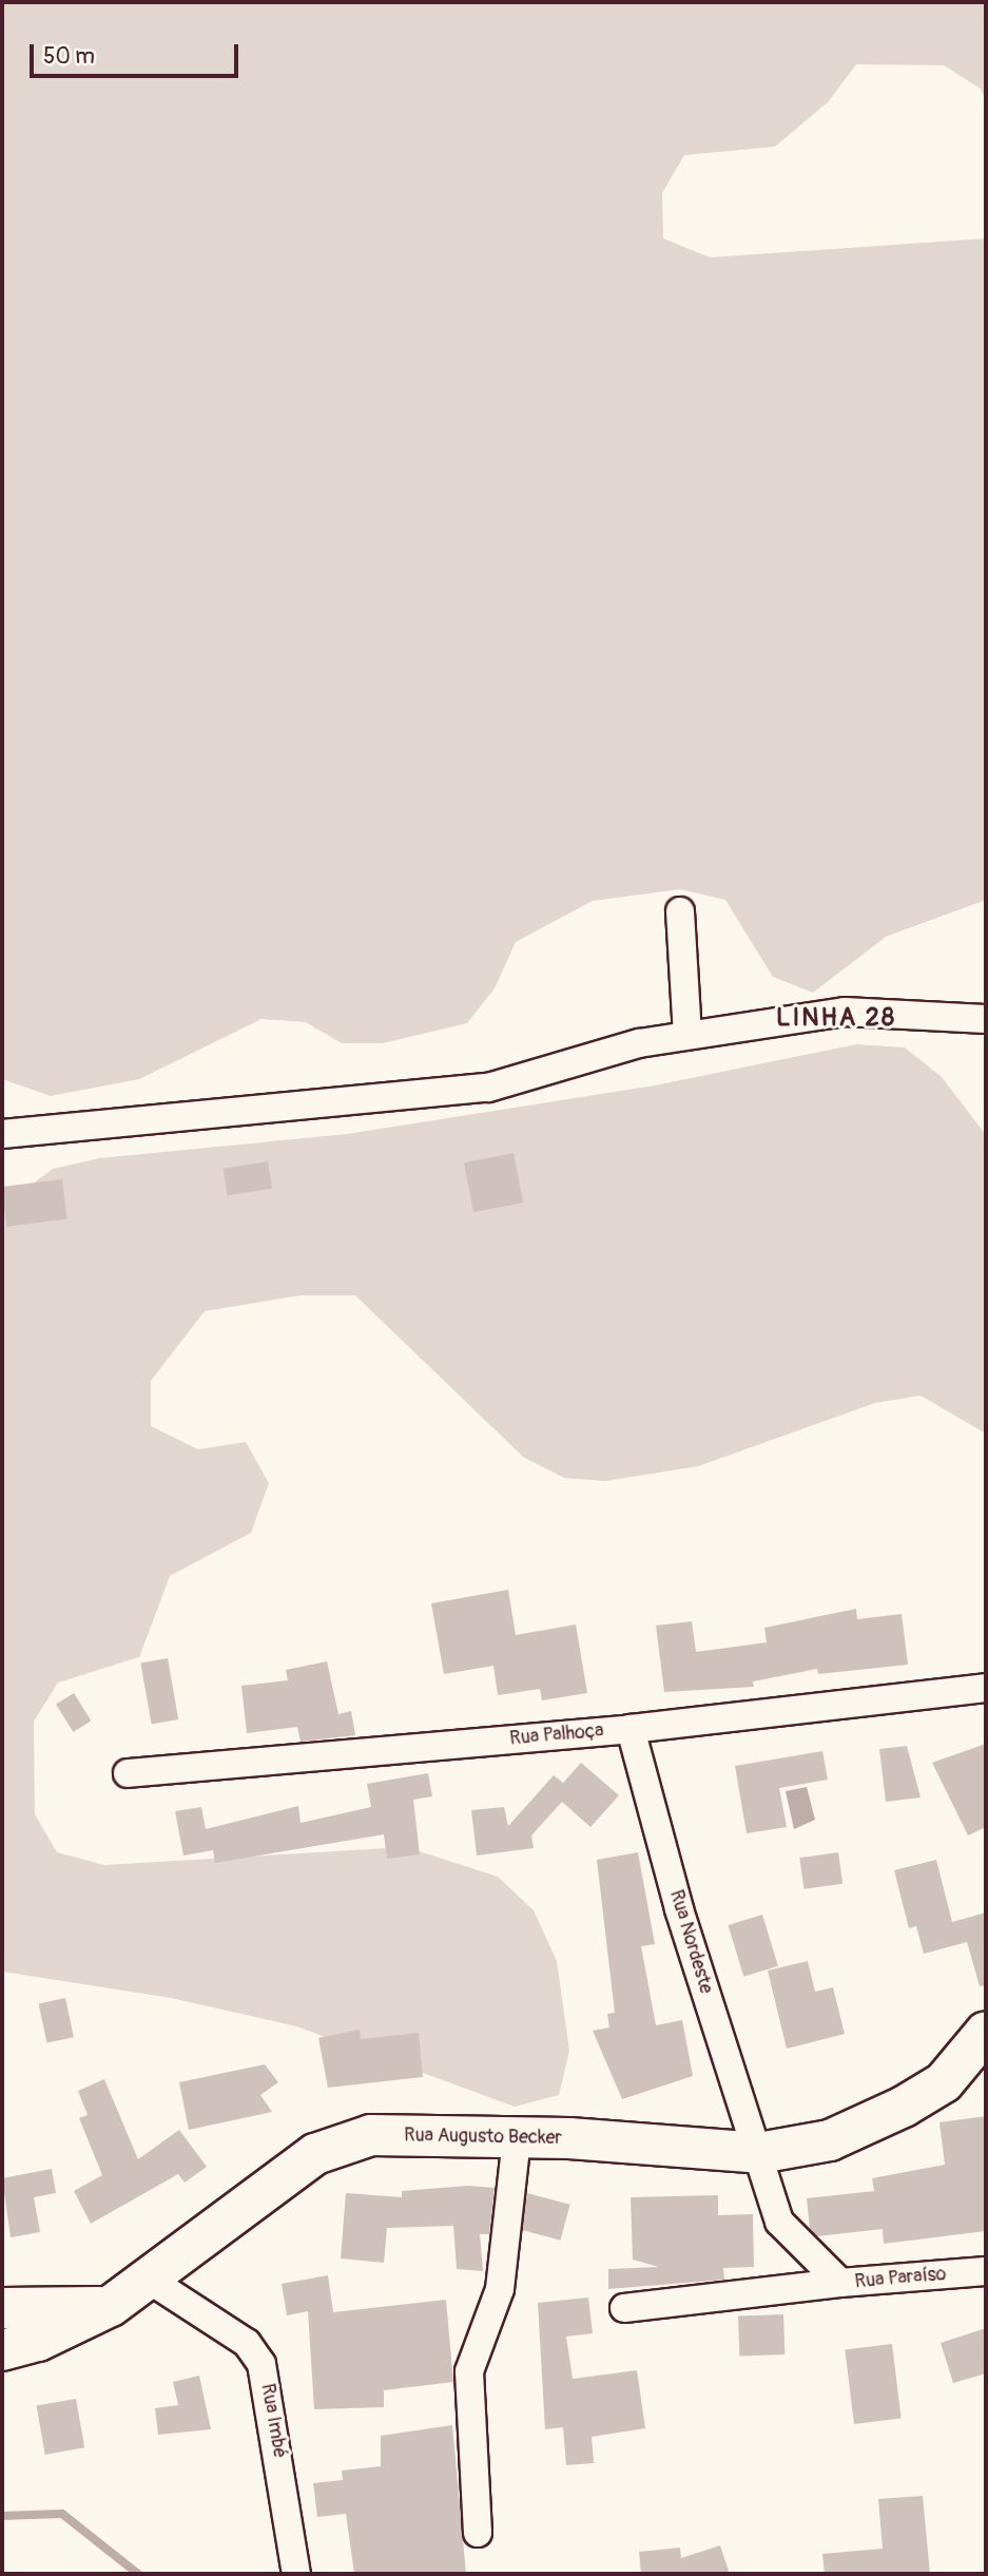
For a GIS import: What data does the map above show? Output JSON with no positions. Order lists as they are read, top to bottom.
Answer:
{
  "streets": {
    "main road": ["Rua Augusto Becker"],
    "street": [
      "Rua Palhoça",
      "Rua Nordeste",
      "Rua Paraíso",
      "Rua Imbé"
    ]
  },
  "crossings": [
    ["Rua Palhoça", "Rua Nordeste"],
    ["Rua Nordeste", "Rua Augusto Becker"],
    ["Rua Nordeste", "Rua Paraíso"],
    ["Rua Augusto Becker", "Rua Paraíso"],
    ["Rua Augusto Becker", "Rua Imbé"]
  ],
  "districts": ["LINHA 28"],
  "scale_bar": "50 m"
}
